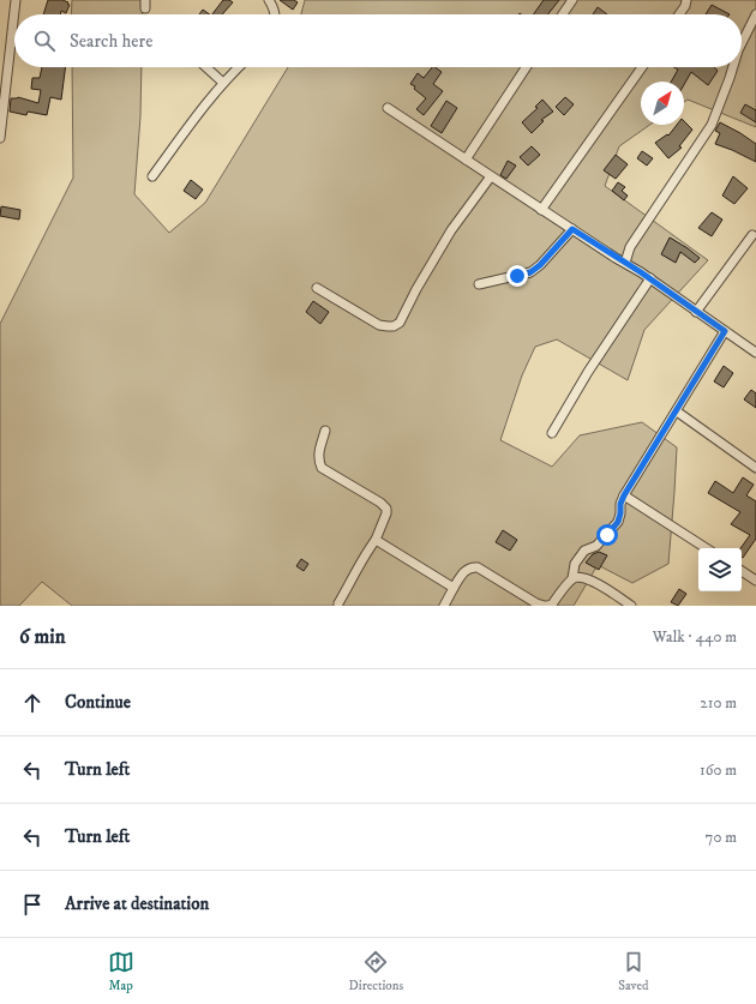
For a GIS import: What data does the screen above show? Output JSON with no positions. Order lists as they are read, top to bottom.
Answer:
{
  "north": "top right",
  "page": {
    "search": "Search here",
    "heading": ["6 min", "Walk · 440 m"],
    "list": [
      ["Continue", "210 m"],
      ["Turn left", "160 m"],
      ["Turn left", "70 m"],
      "Arrive at destination"
    ],
    "nav": ["Map", "Directions", "Saved"]
  }
}
